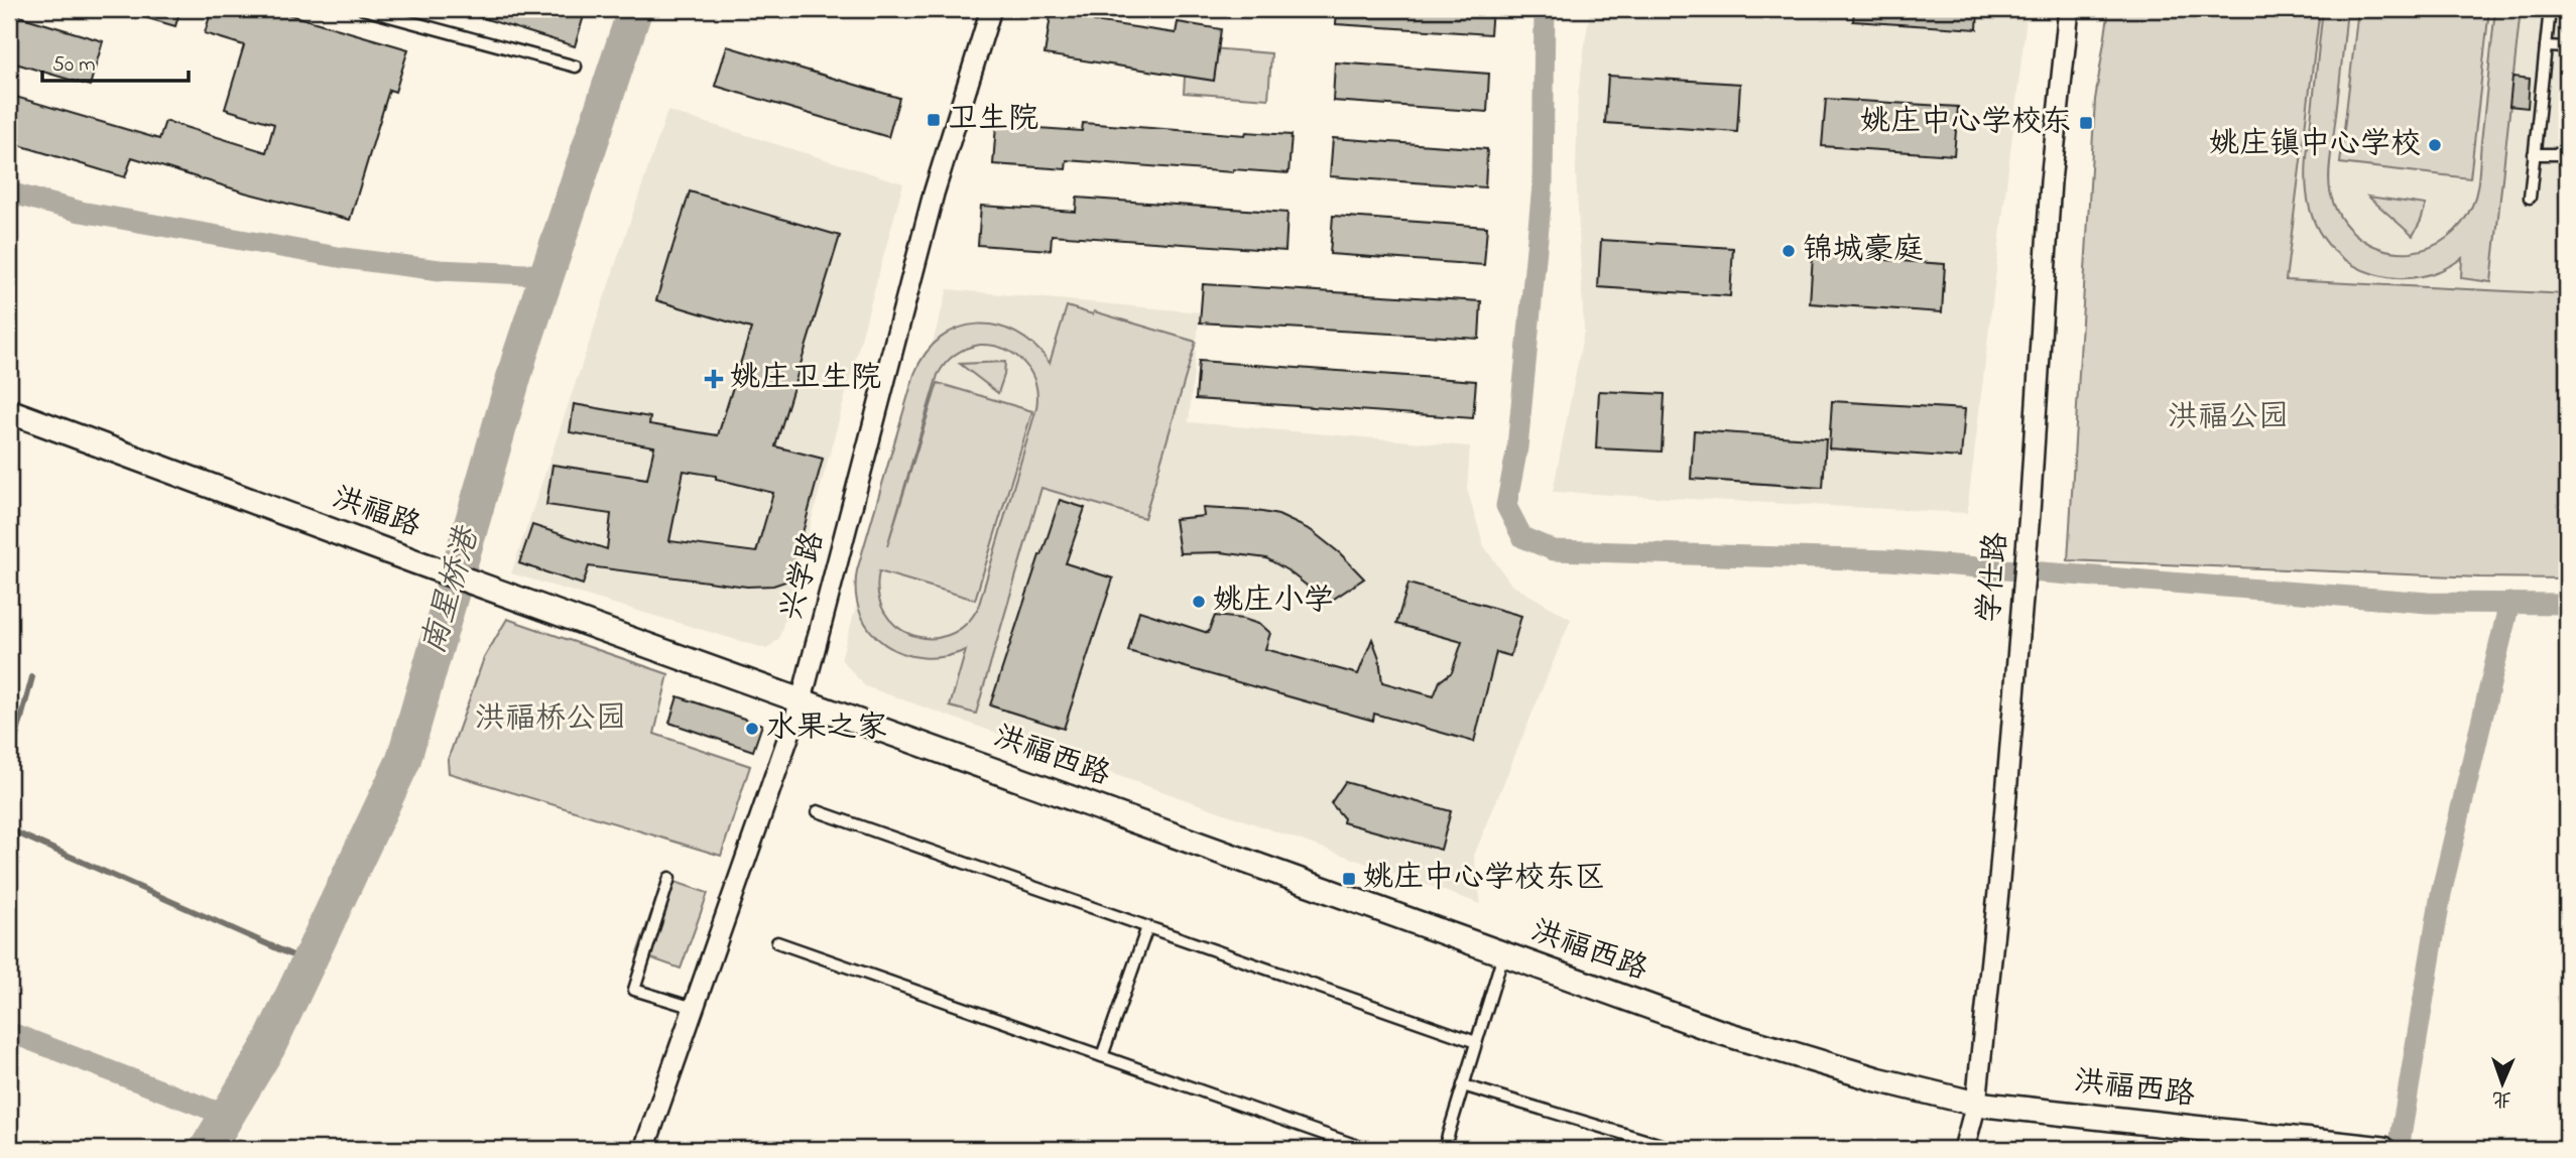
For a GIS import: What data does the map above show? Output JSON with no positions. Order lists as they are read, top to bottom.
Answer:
{
  "streets": {
    "street": [
      "洪福路",
      "兴学路",
      "学仕路",
      "洪福西路"
    ]
  },
  "crossings": [
    ["洪福路", "兴学路"],
    ["洪福路", "洪福西路"],
    ["兴学路", "洪福西路"],
    ["学仕路", "洪福西路"]
  ],
  "water": ["南星桥港"],
  "parks": ["洪福公园", "洪福桥公园"],
  "places": {
    "transit": ["卫生院", "姚庄中心学校东", "姚庄中心学校东区"],
    "other": [
      "姚庄镇中心学校",
      "锦城豪庭",
      "姚庄小学",
      "水果之家"
    ],
    "health": ["姚庄卫生院"]
  },
  "scale_bar": "50 m",
  "north": "bottom"
}
